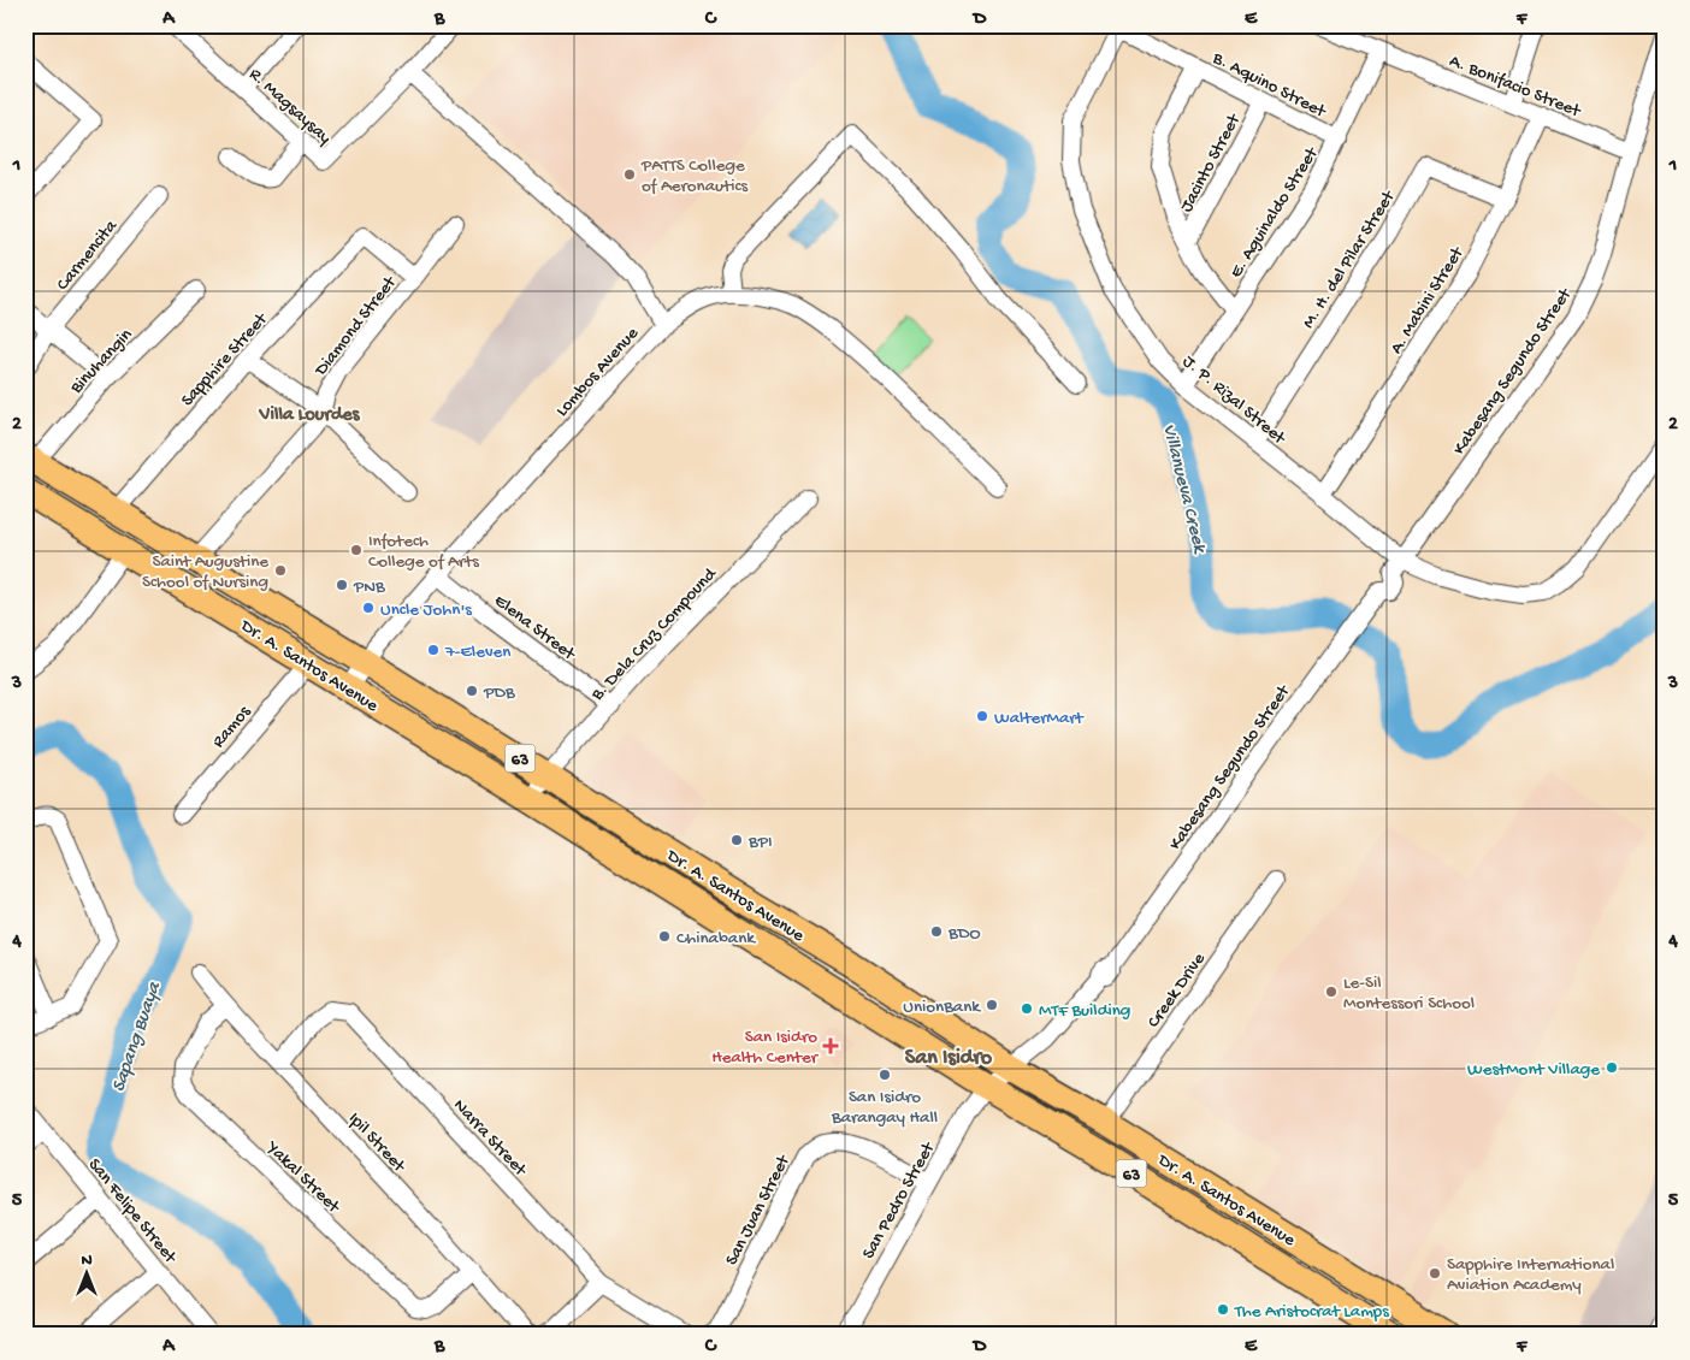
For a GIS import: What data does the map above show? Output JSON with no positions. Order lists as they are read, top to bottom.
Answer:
{
  "streets": {
    "main road": ["Dr. A. Santos Avenue", "63"],
    "street": [
      "B. Aquino Street",
      "A. Bonifacio Street",
      "R. Magsaysay",
      "Jacinto Street",
      "E. Aguinaldo Street",
      "Carmencita",
      "M. H. del Pilar Street",
      "A. Mabini Street",
      "Diamond Street",
      "Sapphire Street",
      "Binuhangin",
      "Lombos Avenue",
      "Kabesang Segundo Street",
      "J. P. Rizal Street",
      "Elena Street",
      "B. Dela Cruz Compound",
      "Ramos",
      "Creek Drive",
      "Narra Street",
      "Ipil Street",
      "Yakal Street",
      "San Pedro Street",
      "San Felipe Street",
      "San Juan Street"
    ]
  },
  "crossings": [
    ["B. Aquino Street", "Jacinto Street"],
    ["B. Aquino Street", "E. Aguinaldo Street"],
    ["B. Aquino Street", "J. P. Rizal Street"],
    ["A. Bonifacio Street", "E. Aguinaldo Street"],
    ["A. Bonifacio Street", "A. Mabini Street"],
    ["A. Bonifacio Street", "Kabesang Segundo Street"],
    ["R. Magsaysay", "Lombos Avenue"],
    ["E. Aguinaldo Street", "J. P. Rizal Street"],
    ["M. H. del Pilar Street", "A. Mabini Street"],
    ["M. H. del Pilar Street", "J. P. Rizal Street"],
    ["A. Mabini Street", "J. P. Rizal Street"],
    ["Diamond Street", "Sapphire Street"],
    ["Diamond Street", "Dr. A. Santos Avenue"],
    ["Sapphire Street", "Dr. A. Santos Avenue"],
    ["Binuhangin", "Dr. A. Santos Avenue"],
    ["Lombos Avenue", "Elena Street"],
    ["Lombos Avenue", "Dr. A. Santos Avenue"],
    ["Kabesang Segundo Street", "J. P. Rizal Street"],
    ["Kabesang Segundo Street", "Dr. A. Santos Avenue"],
    ["Kabesang Segundo Street", "San Pedro Street"],
    ["Elena Street", "B. Dela Cruz Compound"],
    ["B. Dela Cruz Compound", "Dr. A. Santos Avenue"],
    ["Dr. A. Santos Avenue", "Ramos"],
    ["Dr. A. Santos Avenue", "Creek Drive"],
    ["Dr. A. Santos Avenue", "San Pedro Street"],
    ["Narra Street", "Ipil Street"],
    ["Ipil Street", "Yakal Street"],
    ["San Pedro Street", "San Juan Street"]
  ],
  "districts": ["Villa Lourdes", "San Isidro"],
  "water": ["Villanueva Creek", "Sapang Buaya"],
  "places": {
    "other": [
      "PATTS College of Aeronautics",
      "Infotech College of Arts",
      "Saint Augustine School of Nursing",
      "PNB",
      "Uncle John's",
      "7-Eleven",
      "PDB",
      "WalterMart",
      "BPI",
      "BDO",
      "Chinabank",
      "Le-Sil Montessori School",
      "UnionBank",
      "MTF Building",
      "WestMont Village",
      "San Isidro Barangay Hall",
      "Sapphire International Aviation Academy",
      "The Aristocrat Lamps"
    ],
    "health": ["San Isidro Health Center"]
  },
  "north": "top",
  "grid": {
    "columns": [
      "A",
      "B",
      "C",
      "D",
      "E",
      "F"
    ],
    "rows": [
      "1",
      "2",
      "3",
      "4",
      "5"
    ]
  }
}
